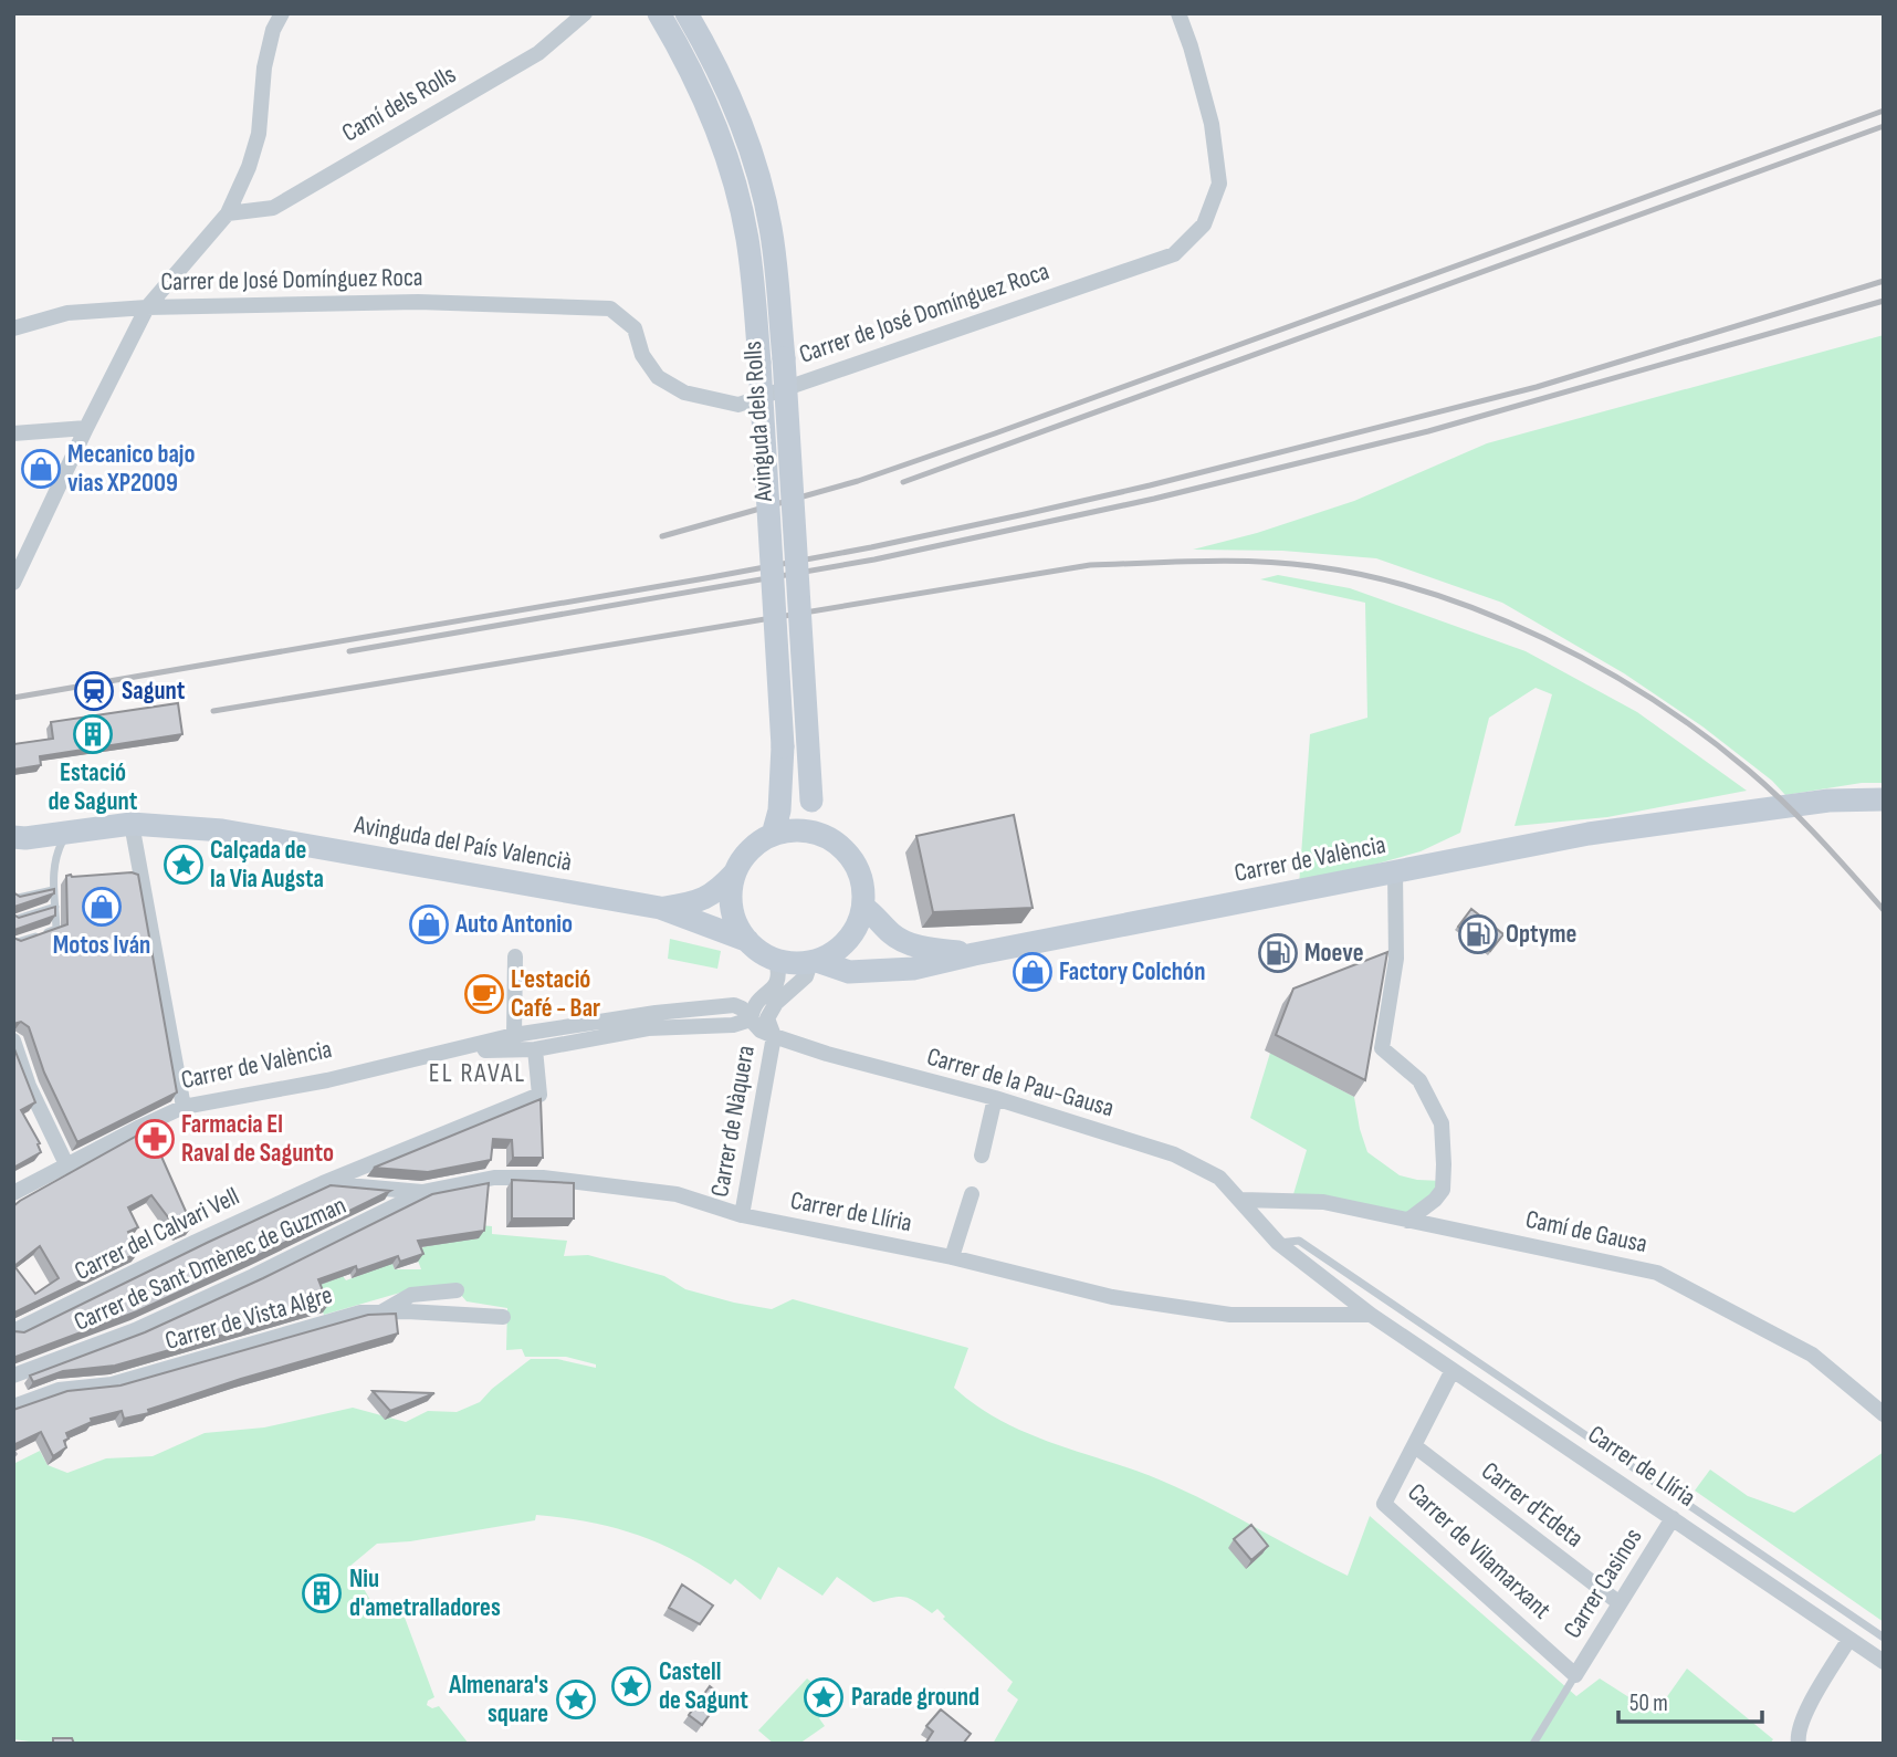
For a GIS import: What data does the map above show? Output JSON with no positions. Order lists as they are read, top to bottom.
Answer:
{
  "streets": {
    "main road": ["Avinguda dels Rolls", "Avinguda del País Valencià", "Carrer de València"],
    "street": [
      "Camí dels Rolls",
      "Carrer de José Domínguez Roca",
      "Carrer de la Pau-Gausa",
      "Carrer de Nàquera",
      "Carrer de Llíria",
      "Camí de Gausa",
      "Carrer del Calvari Vell",
      "Carrer de Sant Dmènec de Guzman",
      "Carrer de Vista Algre",
      "Carrer d'Edeta",
      "Carrer de Vilamarxant",
      "Carrer Casinos"
    ]
  },
  "crossings": [
    ["Avinguda dels Rolls", "Avinguda del País Valencià"],
    ["Avinguda dels Rolls", "Carrer de València"],
    ["Avinguda dels Rolls", "Carrer de Nàquera"],
    ["Avinguda del País Valencià", "Carrer de València"],
    ["Avinguda del País Valencià", "Carrer de Nàquera"],
    ["Carrer de València", "Carrer de Nàquera"],
    ["Carrer de València", "Carrer del Calvari Vell"],
    ["Carrer de la Pau-Gausa", "Carrer de Nàquera"],
    ["Carrer de la Pau-Gausa", "Carrer de Llíria"],
    ["Carrer de la Pau-Gausa", "Camí de Gausa"],
    ["Carrer de Nàquera", "Carrer de Llíria"],
    ["Carrer de Llíria", "Carrer del Calvari Vell"],
    ["Carrer de Llíria", "Carrer de Sant Dmènec de Guzman"],
    ["Carrer de Llíria", "Carrer de Vilamarxant"],
    ["Carrer de Llíria", "Carrer Casinos"],
    ["Carrer d'Edeta", "Carrer de Vilamarxant"],
    ["Carrer d'Edeta", "Carrer Casinos"],
    ["Carrer de Vilamarxant", "Carrer Casinos"]
  ],
  "districts": ["EL RAVAL"],
  "places": {
    "shop": [
      "Mecanico bajo vias XP2009",
      "Motos Iván",
      "Auto Antonio",
      "Factory Colchón"
    ],
    "station": ["Sagunt"],
    "building": ["Estació de Sagunt", "Niu d'ametralladores"],
    "place": [
      "Calçada de la Via Augsta",
      "Castell de Sagunt",
      "Parade ground",
      "Almenara's square"
    ],
    "fuel station": ["Optyme", "Moeve"],
    "cafe": ["L'estació Café - Bar"],
    "pharmacy": ["Farmacia El Raval de Sagunto"]
  },
  "scale_bar": "50 m"
}
